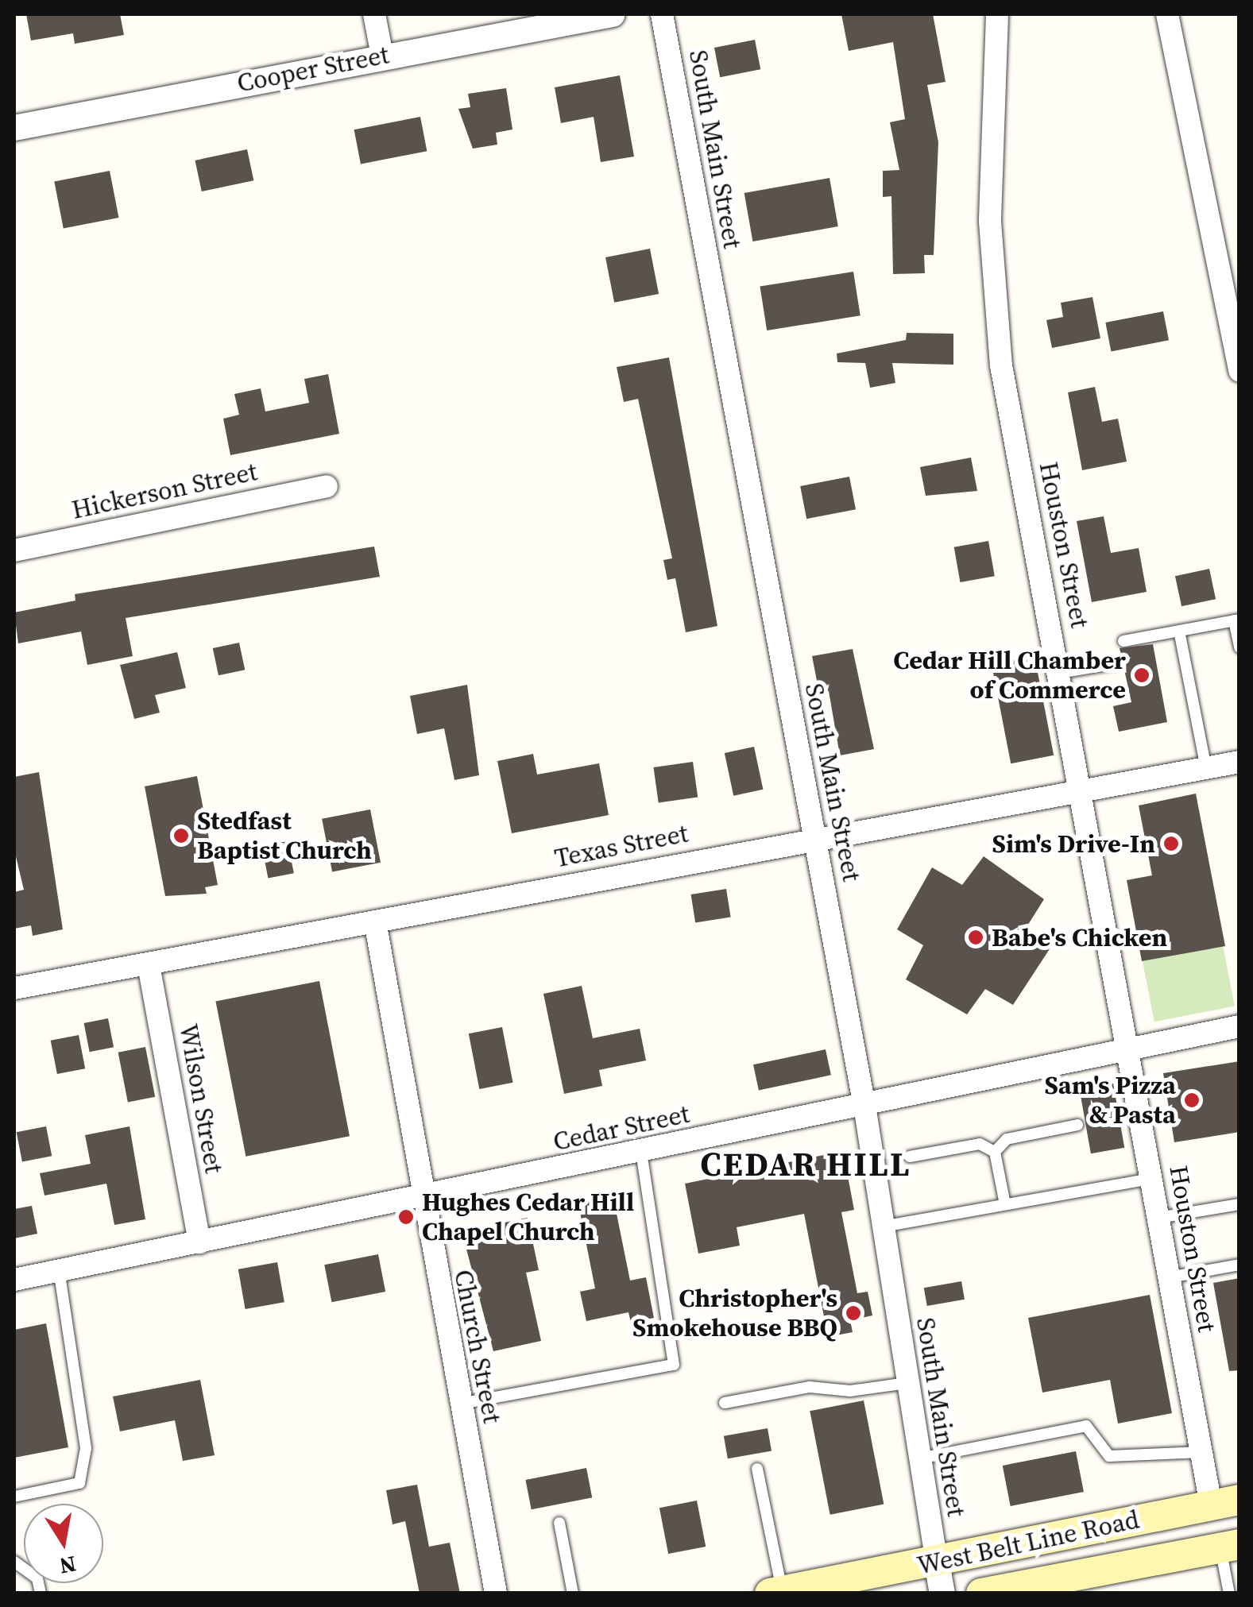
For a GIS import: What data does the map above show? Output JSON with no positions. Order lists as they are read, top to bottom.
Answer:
{
  "streets": {
    "main road": ["West Belt Line Road"],
    "street": [
      "Cooper Street",
      "South Main Street",
      "Hickerson Street",
      "Houston Street",
      "Texas Street",
      "Wilson Street",
      "Cedar Street",
      "Church Street"
    ]
  },
  "crossings": [
    ["South Main Street", "Texas Street"],
    ["South Main Street", "Cedar Street"],
    ["South Main Street", "West Belt Line Road"],
    ["Houston Street", "Texas Street"],
    ["Houston Street", "Cedar Street"],
    ["Houston Street", "West Belt Line Road"],
    ["Texas Street", "Wilson Street"],
    ["Texas Street", "Church Street"],
    ["Wilson Street", "Cedar Street"],
    ["Cedar Street", "Church Street"]
  ],
  "districts": ["CEDAR HILL"],
  "places": [
    "Cedar Hill Chamber of Commerce",
    "Stedfast Baptist Church",
    "Sim's Drive-In",
    "Babe's Chicken",
    "Sam's Pizza & Pasta",
    "Hughes Cedar Hill Chapel Church",
    "Christopher's Smokehouse BBQ"
  ],
  "north": "bottom"
}
